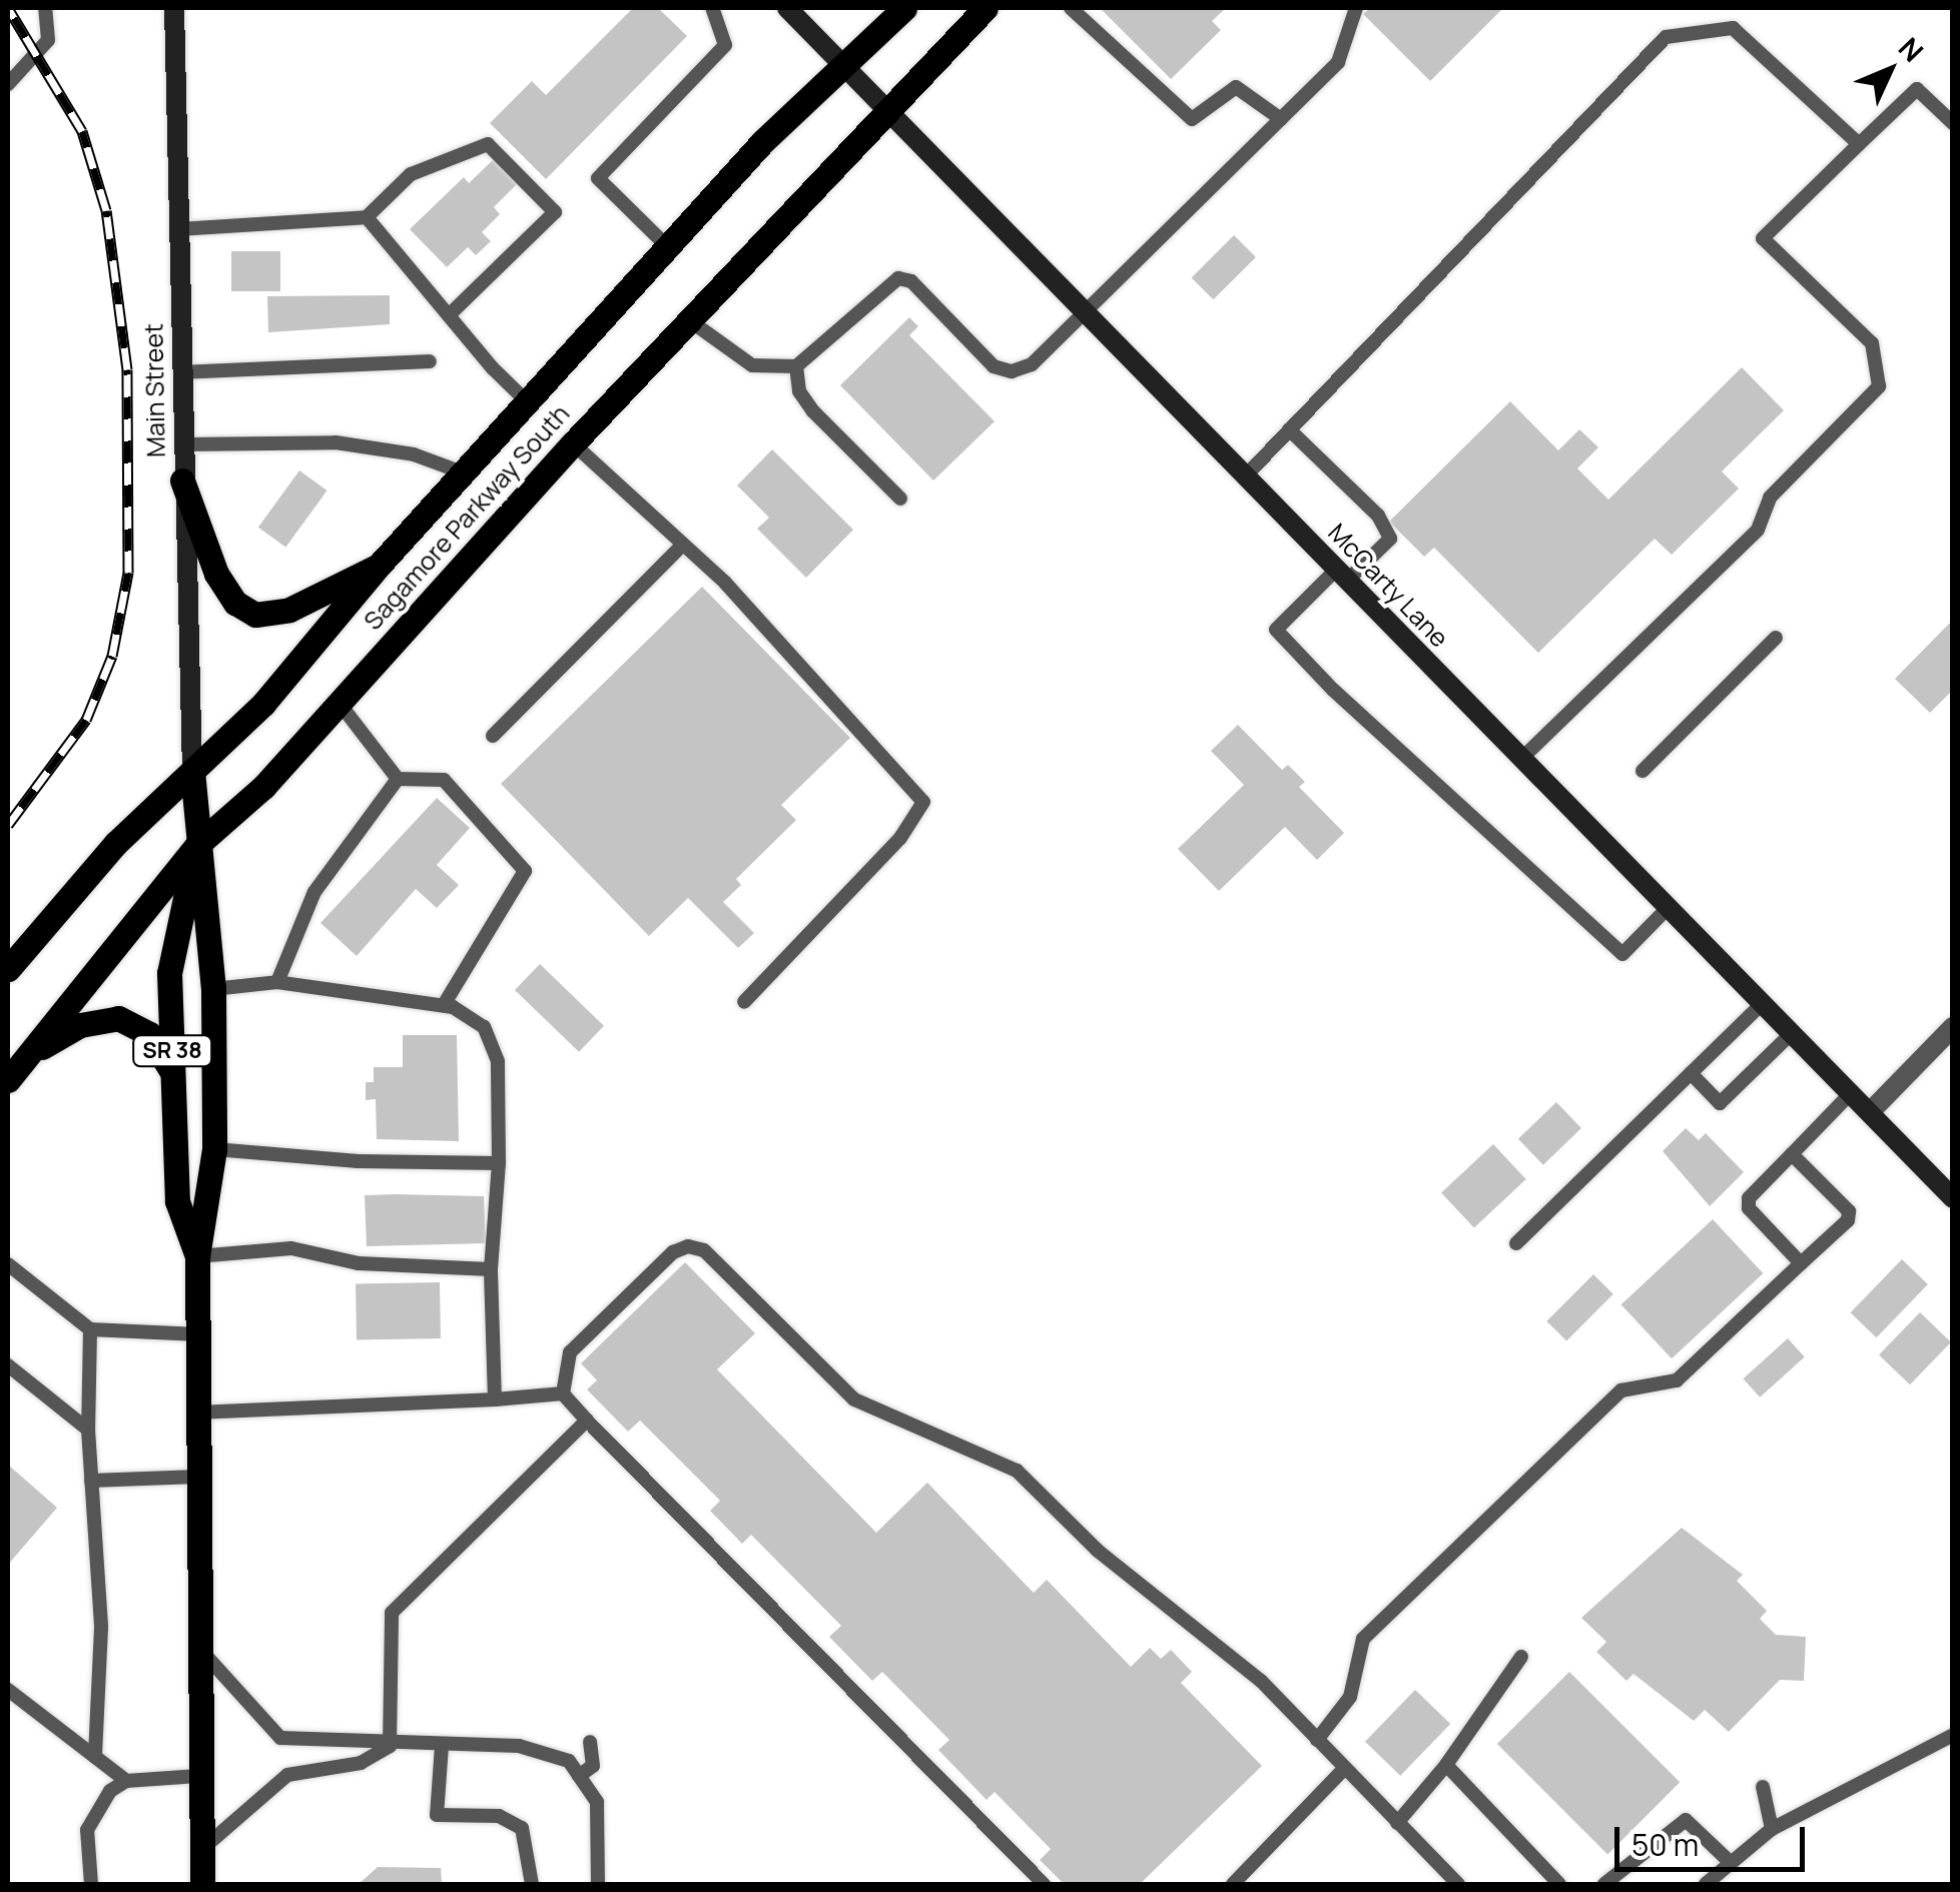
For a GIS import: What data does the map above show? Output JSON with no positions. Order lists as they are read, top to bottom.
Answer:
{
  "streets": {
    "main road": [
      "Main Street",
      "Sagamore Parkway South",
      "McCarty Lane",
      "SR 38"
    ]
  },
  "crossings": [
    ["Main Street", "Sagamore Parkway South"],
    ["Main Street", "SR 38"],
    ["Sagamore Parkway South", "McCarty Lane"],
    ["Sagamore Parkway South", "SR 38"]
  ],
  "scale_bar": "50 m",
  "north": "top right"
}
